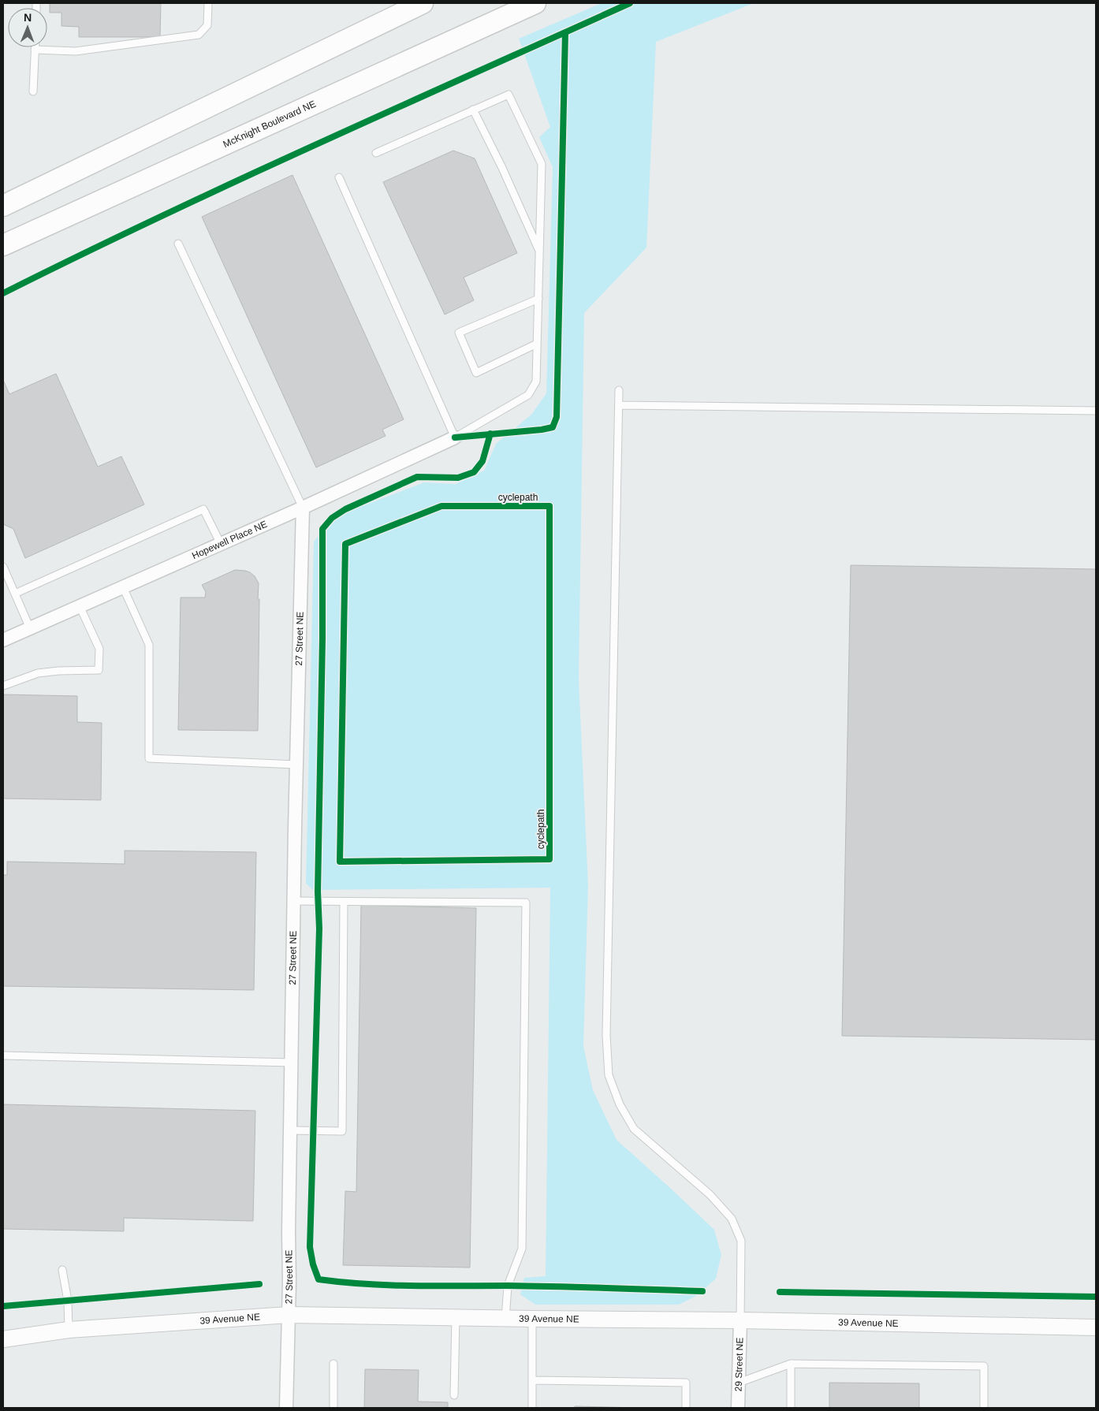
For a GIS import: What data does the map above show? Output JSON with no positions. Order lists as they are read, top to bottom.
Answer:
{
  "streets": {
    "main road": ["McKnight Boulevard NE"],
    "street": [
      "Hopewell Place NE",
      "27 Street NE",
      "39 Avenue NE",
      "29 Street NE"
    ],
    "cycle path": ["cyclepath"]
  },
  "crossings": [
    ["Hopewell Place NE", "27 Street NE"],
    ["27 Street NE", "39 Avenue NE"],
    ["39 Avenue NE", "29 Street NE"]
  ],
  "north": "top"
}
